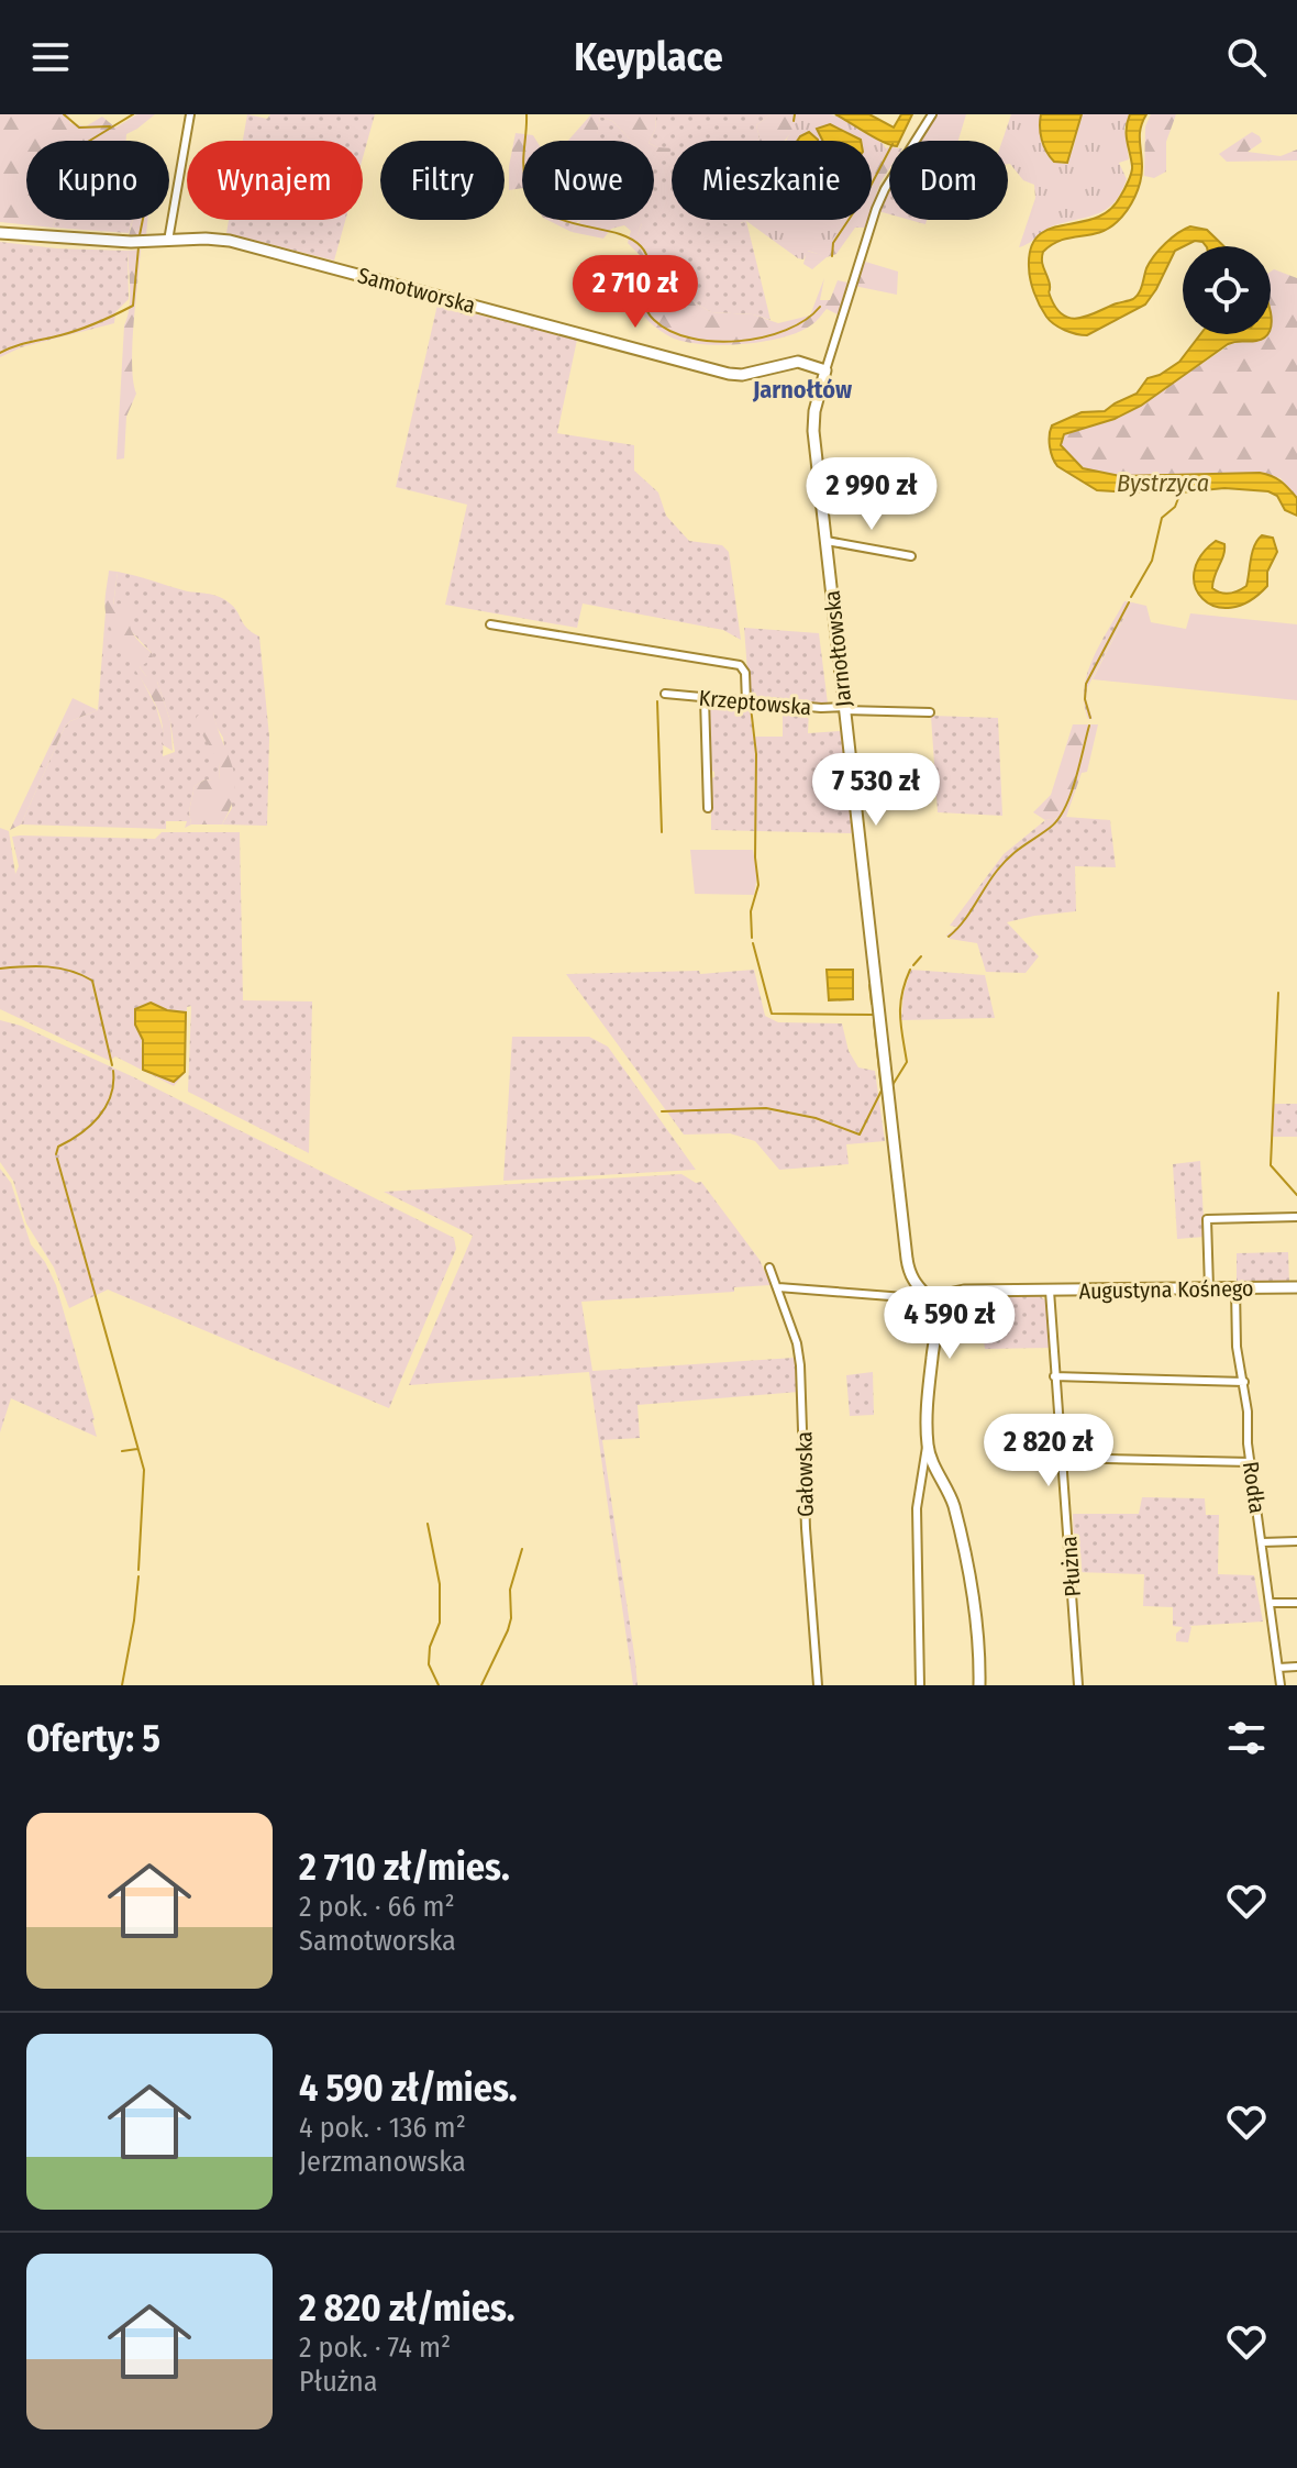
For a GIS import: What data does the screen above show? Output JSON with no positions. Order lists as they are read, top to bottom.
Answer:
{
  "streets": {
    "street": [
      "Samotworska",
      "Jarnołtowska",
      "Krzeptowska",
      "Augustyna Kośnego",
      "Gałowska",
      "Rodła",
      "Płużna"
    ]
  },
  "crossings": [
    ["Samotworska", "Jarnołtowska"],
    ["Jarnołtowska", "Krzeptowska"],
    ["Jarnołtowska", "Augustyna Kośnego"],
    ["Augustyna Kośnego", "Rodła"],
    ["Augustyna Kośnego", "Płużna"]
  ],
  "districts": ["Jarnołtów"],
  "water": ["Bystrzyca"],
  "page": {
    "header": "Keyplace",
    "chip": [
      "Kupno",
      "Wynajem",
      "Filtry",
      "Nowe",
      "Mieszkanie",
      "Dom"
    ],
    "price": [
      "2 710 zł",
      "2 990 zł",
      "7 530 zł",
      "4 590 zł",
      "2 820 zł"
    ],
    "heading": "Oferty: 5",
    "list": [
      {
        "name": "2 710 zł/mies.",
        "note": "2 pok. · 66 m² · Samotworska"
      },
      {
        "name": "4 590 zł/mies.",
        "note": "4 pok. · 136 m² · Jerzmanowska"
      },
      {
        "name": "2 820 zł/mies.",
        "note": "2 pok. · 74 m² · Płużna"
      }
    ]
  }
}
